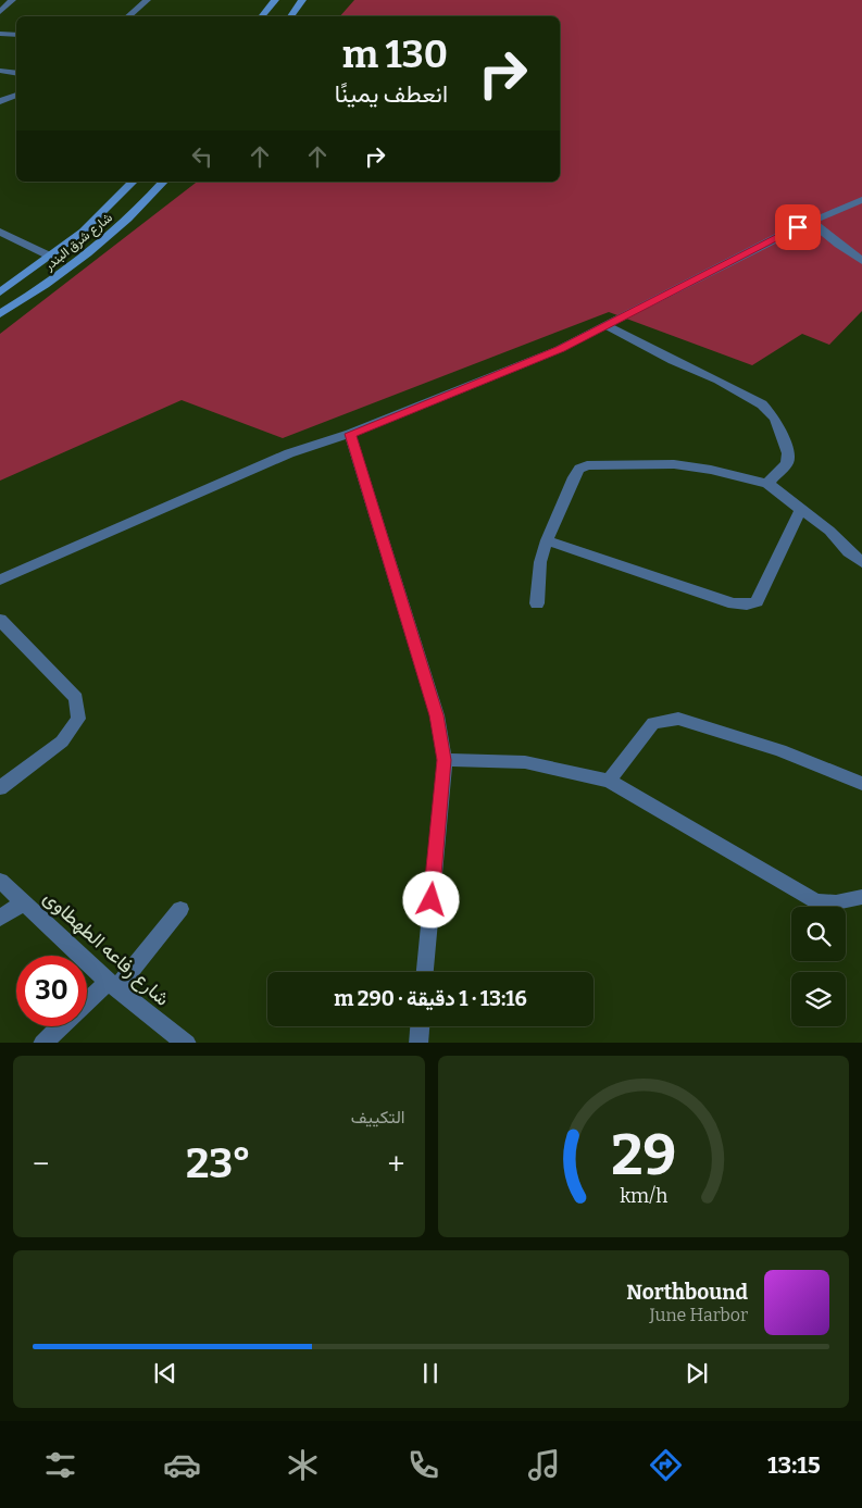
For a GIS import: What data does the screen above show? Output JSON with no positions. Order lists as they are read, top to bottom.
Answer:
{
  "streets": {
    "main road": ["شارع شرق البندر"],
    "street": ["شارع رفاعه الطهطاوى"]
  },
  "page": {
    "turn": ["130 m", "انعطف يمينًا"],
    "limit": "30",
    "trip": "13:16 · 1 دقيقة · 290 m",
    "tile": "التكييف",
    "heat": ["−", "23°", "+"],
    "song": ["Northbound", "June Harbor"],
    "tabs": "13:15",
    "gauge": ["29", "km/h"]
  }
}
